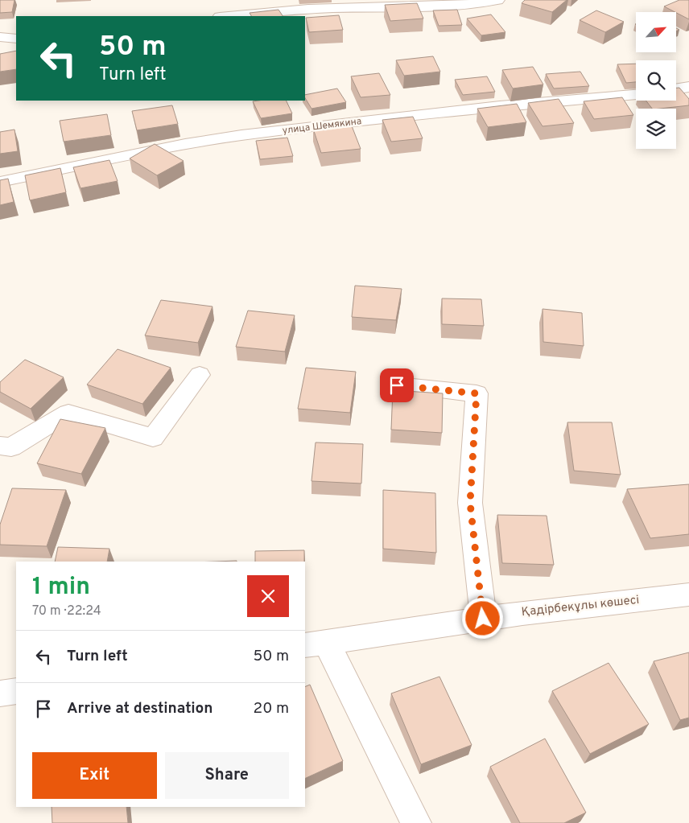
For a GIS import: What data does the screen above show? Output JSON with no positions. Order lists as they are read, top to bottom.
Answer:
{
  "streets": {
    "street": ["улица Шемякина", "Қадірбекұлы көшесі"]
  },
  "north": "top right",
  "page": {
    "turn": ["50 m", "Turn left"],
    "heading": ["1 min", "70 m · 22:24"],
    "list": [
      {
        "name": "Turn left",
        "value": "50 m"
      },
      {
        "name": "Arrive at destination",
        "value": "20 m"
      }
    ],
    "buttons": ["Exit", "Share"]
  }
}
